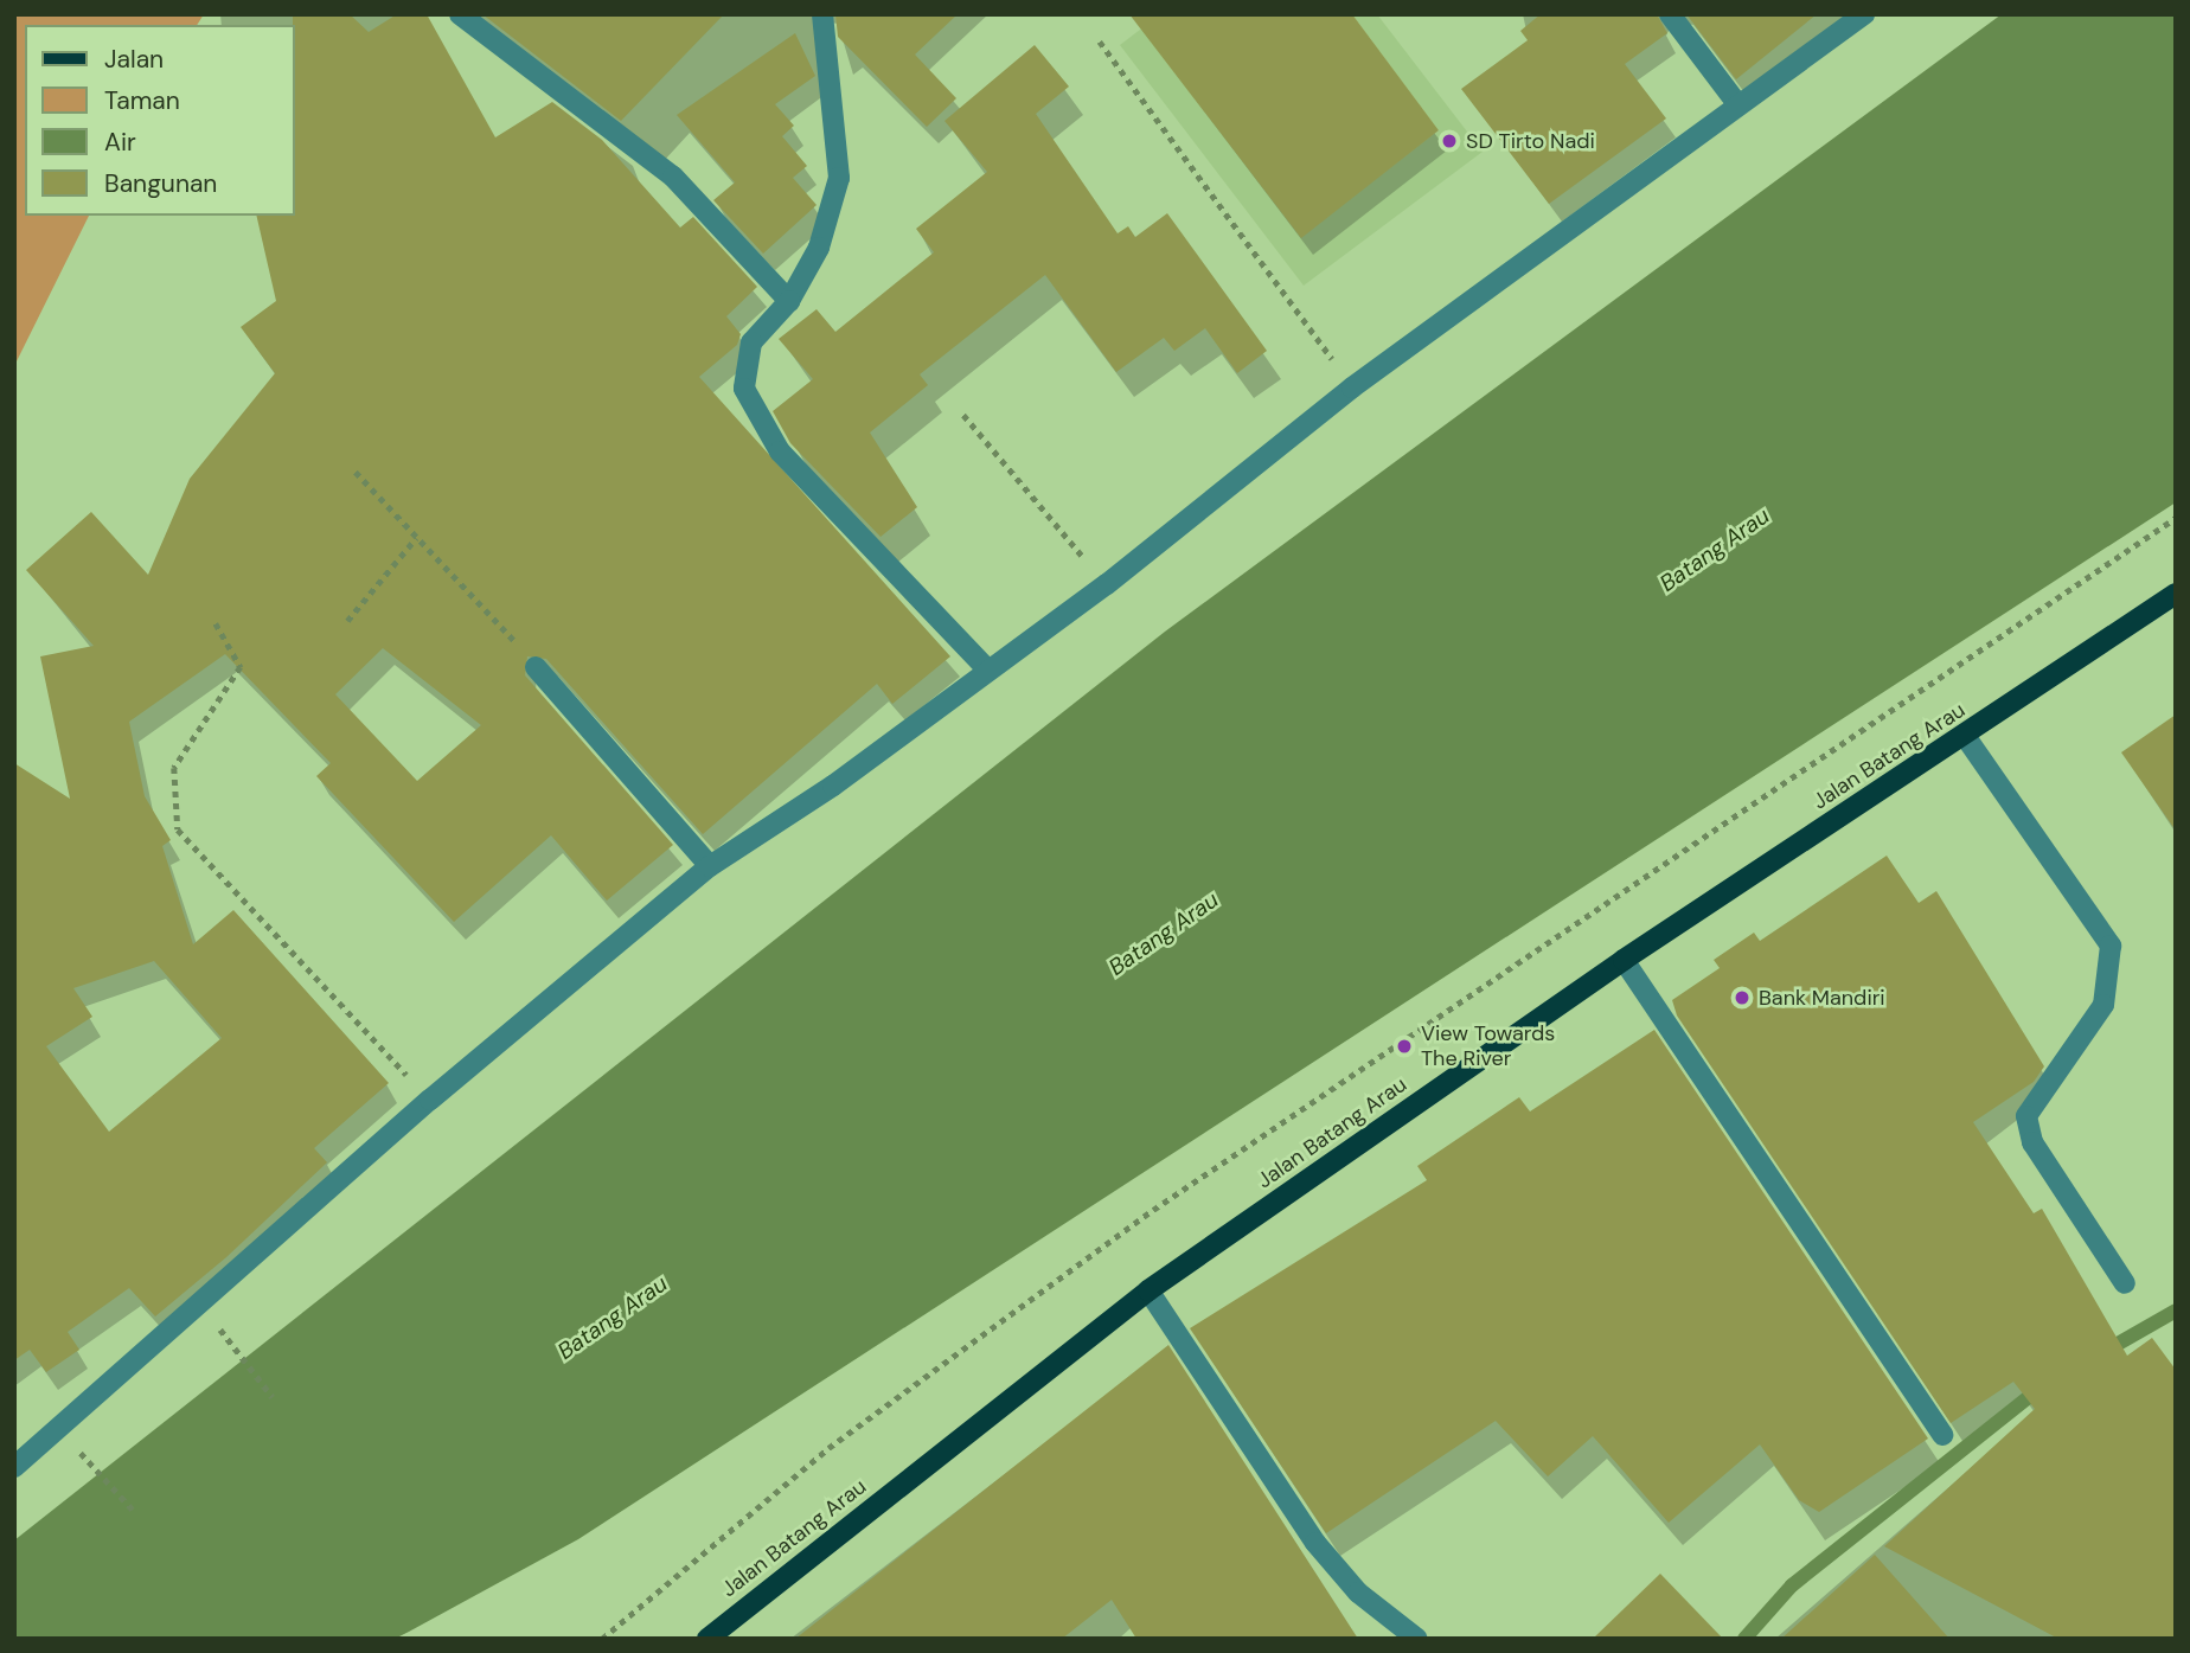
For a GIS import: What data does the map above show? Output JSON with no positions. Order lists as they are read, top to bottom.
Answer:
{
  "streets": {
    "main road": ["Jalan Batang Arau"]
  },
  "water": ["Batang Arau"],
  "places": ["SD Tirto Nadi", "Bank Mandiri", "View Towards The River"],
  "legend": [
    "Jalan",
    "Taman",
    "Air",
    "Bangunan"
  ]
}
